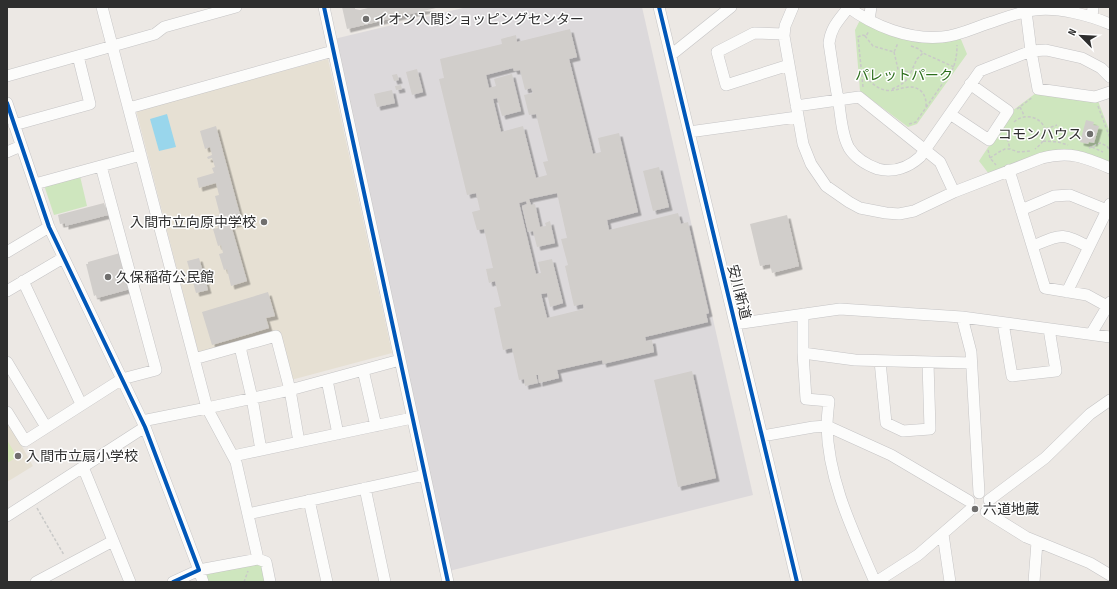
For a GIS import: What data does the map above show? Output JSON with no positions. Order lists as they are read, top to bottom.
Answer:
{
  "streets": {
    "street": ["安川新道"]
  },
  "parks": ["パレットパーク"],
  "places": [
    "イオン入間ショッピングセンター",
    "コモンハウス",
    "入間市立向原中学校",
    "久保稲荷公民館",
    "入間市立扇小学校",
    "六道地蔵"
  ],
  "north": "top left"
}
